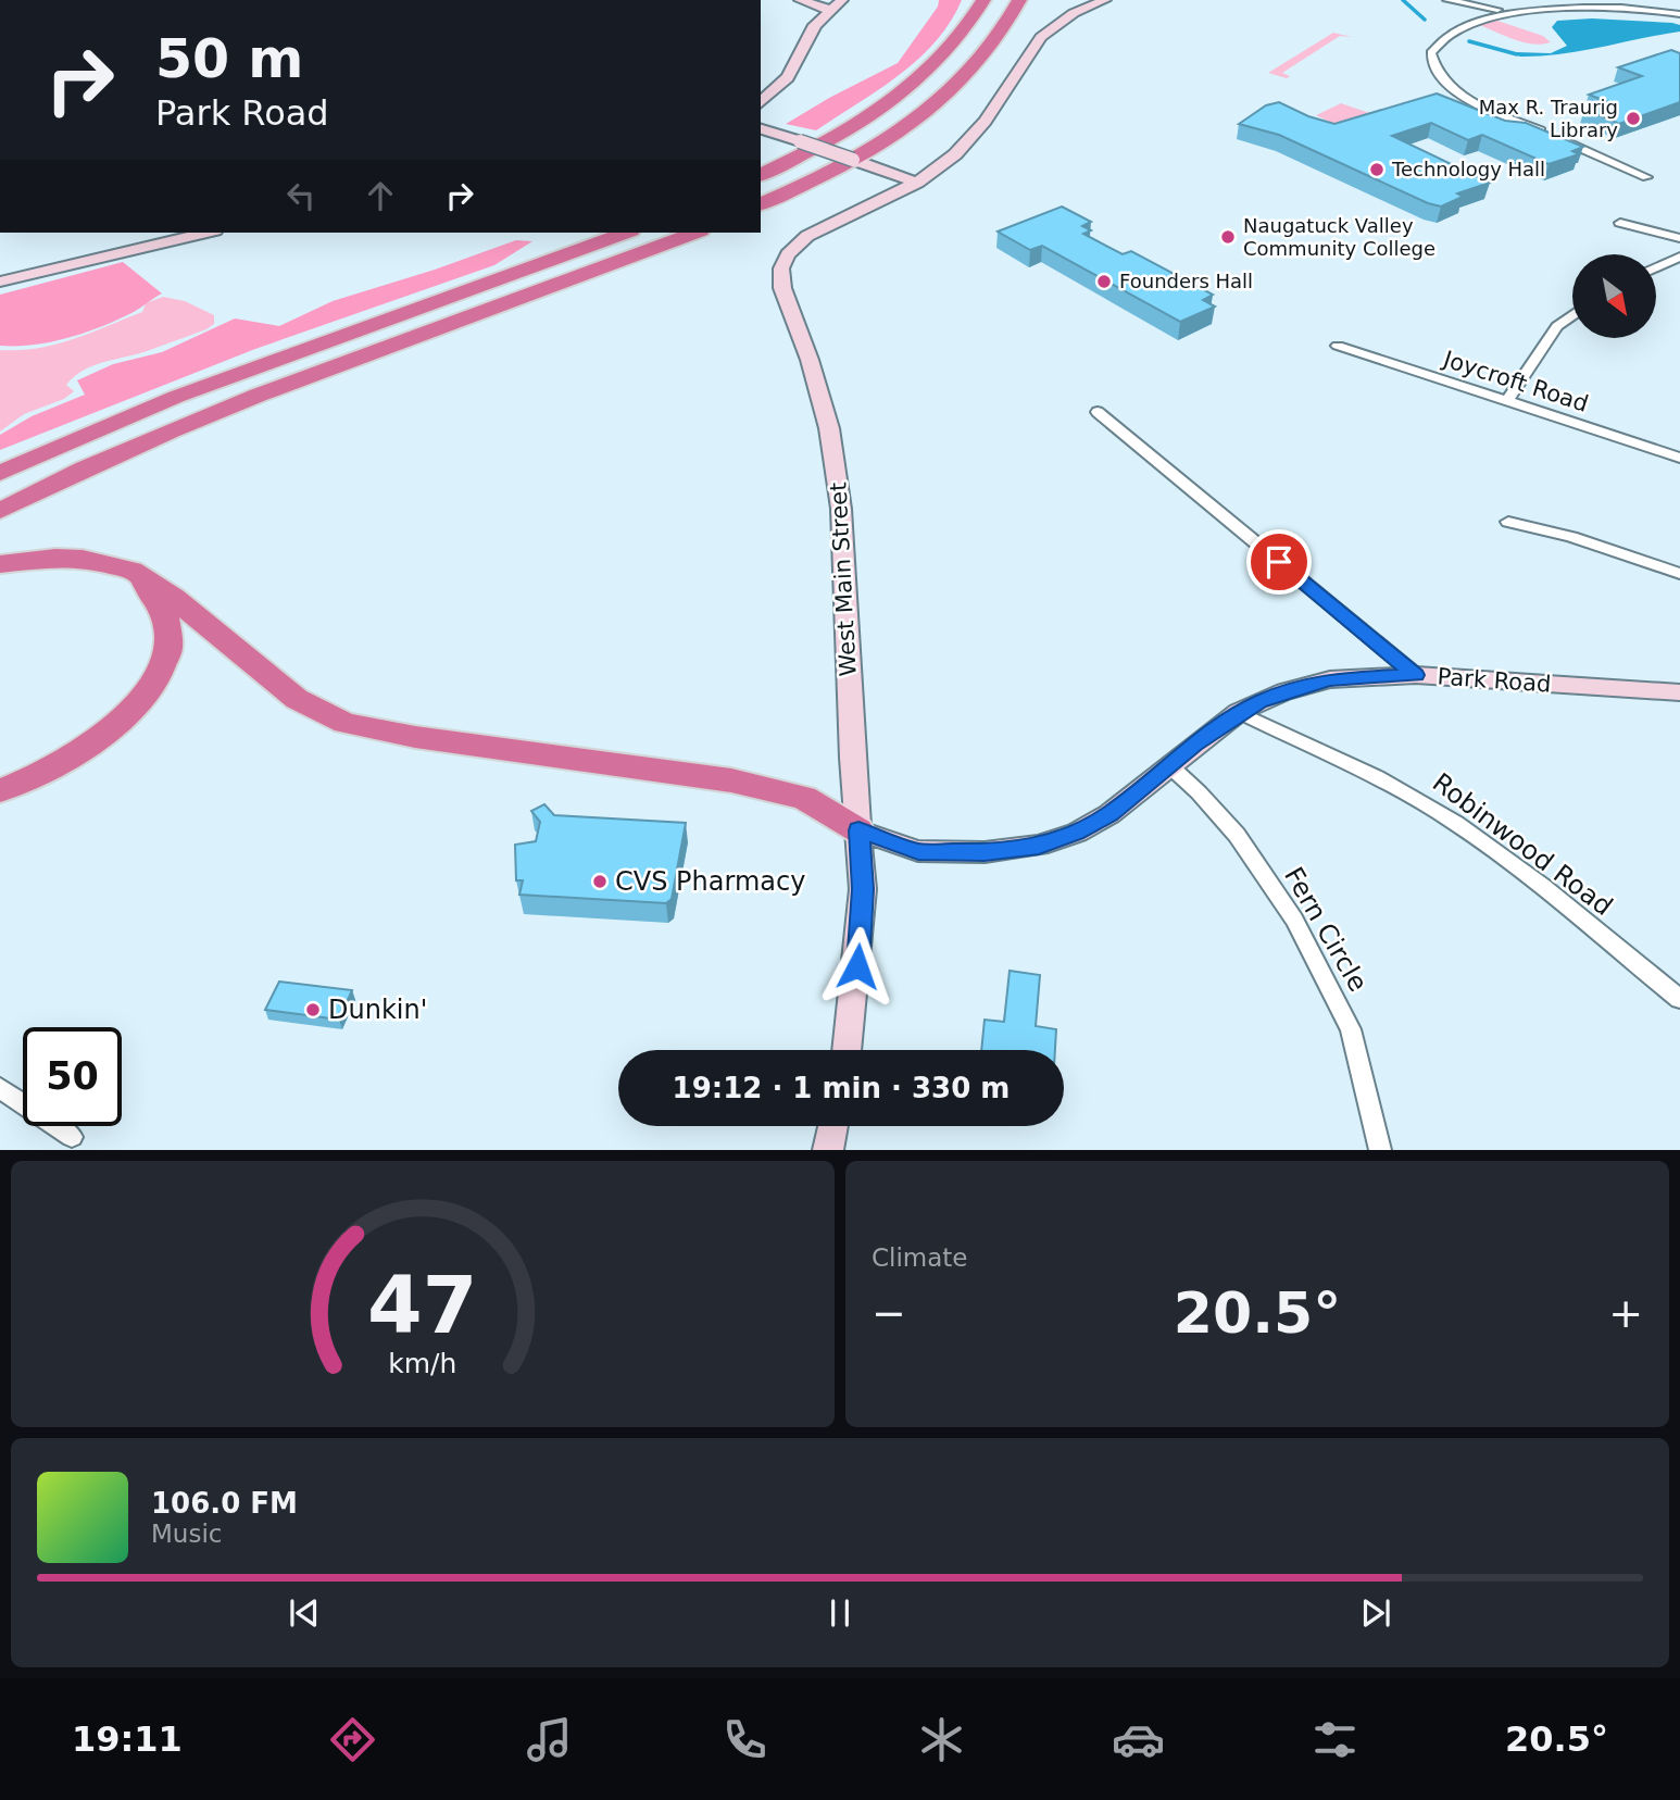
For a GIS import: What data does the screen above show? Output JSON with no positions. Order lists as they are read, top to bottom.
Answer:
{
  "streets": {
    "main road": ["West Main Street", "Park Road"],
    "street": ["Joycroft Road", "Robinwood Road", "Fern Circle"]
  },
  "crossings": [
    ["West Main Street", "Park Road"],
    ["Park Road", "Robinwood Road"],
    ["Park Road", "Fern Circle"]
  ],
  "places": [
    "Max R. Traurig Library",
    "Technology Hall",
    "Naugatuck Valley Community College",
    "Founders Hall",
    "CVS Pharmacy",
    "Dunkin'"
  ],
  "north": "bottom right",
  "page": {
    "turn": ["50 m", "Park Road"],
    "limit": "50",
    "trip": "19:12 · 1 min · 330 m",
    "tile": "Climate",
    "heat": ["−", "20.5°", "+"],
    "song": ["106.0 FM", "Music"],
    "tabs": ["19:11", "20.5°"],
    "gauge": ["47", "km/h"]
  }
}
